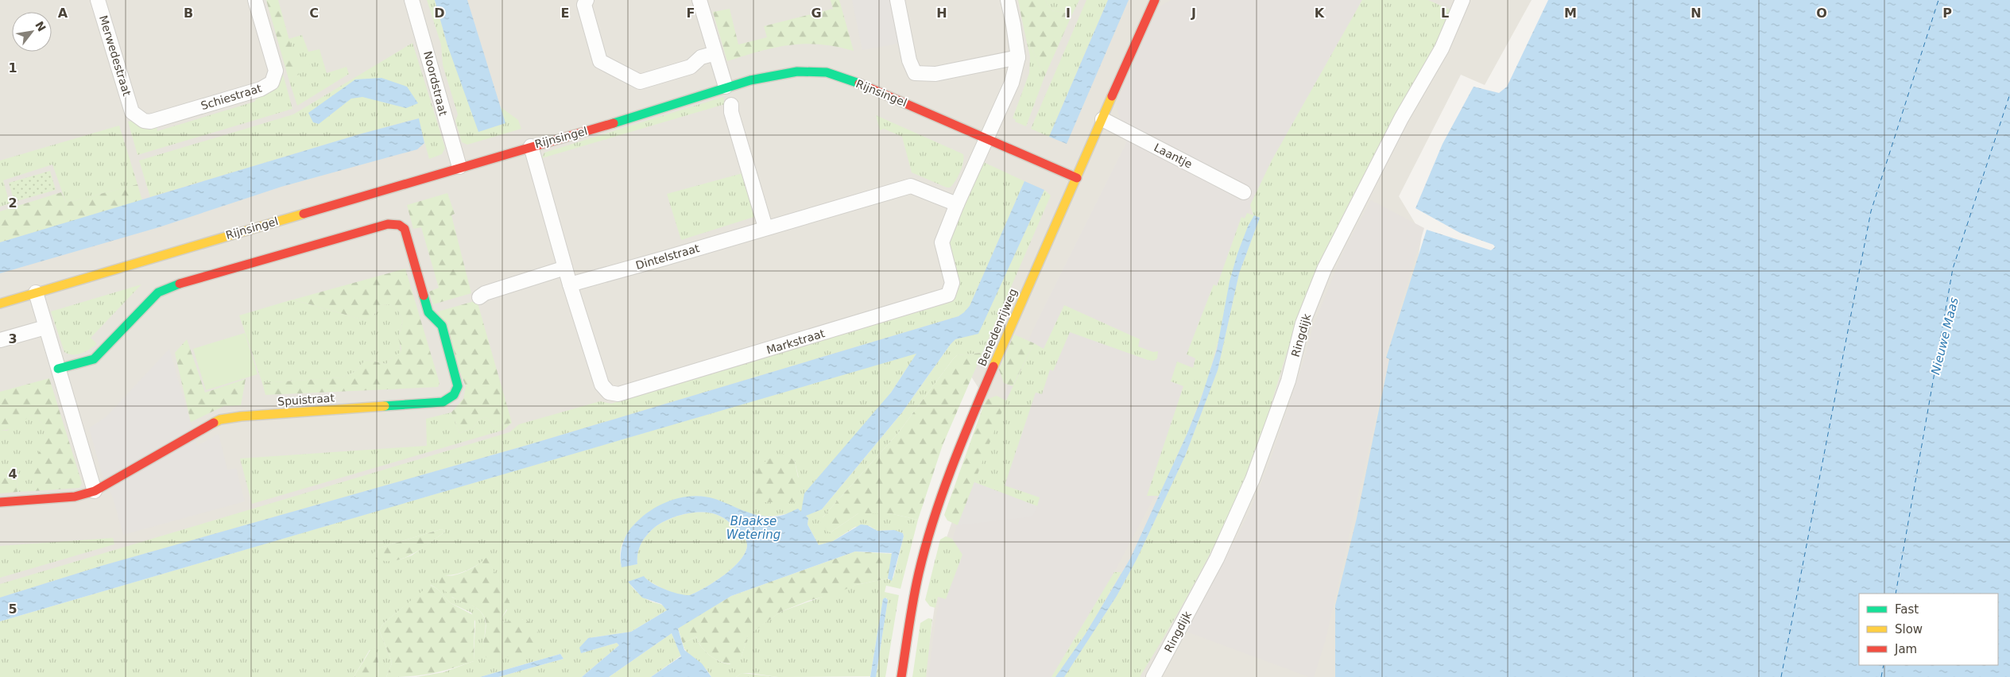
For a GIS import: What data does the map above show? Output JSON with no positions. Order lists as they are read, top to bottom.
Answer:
{
  "streets": {
    "street": [
      "Merwedestraat",
      "Noordstraat",
      "Rijnsingel",
      "Schiestraat",
      "Laantje",
      "Dintelstraat",
      "Benedenrijweg",
      "Ringdijk",
      "Markstraat",
      "Spuistraat"
    ]
  },
  "crossings": [
    ["Merwedestraat", "Schiestraat"],
    ["Noordstraat", "Rijnsingel"],
    ["Rijnsingel", "Benedenrijweg"],
    ["Rijnsingel", "Markstraat"],
    ["Laantje", "Benedenrijweg"],
    ["Dintelstraat", "Markstraat"]
  ],
  "water": ["Nieuwe Maas", "Blaakse Wetering"],
  "legend": ["Fast", "Slow", "Jam"],
  "north": "top right",
  "grid": {
    "columns": [
      "A",
      "B",
      "C",
      "D",
      "E",
      "F",
      "G",
      "H",
      "I",
      "J",
      "K",
      "L",
      "M",
      "N",
      "O",
      "P"
    ],
    "rows": [
      "1",
      "2",
      "3",
      "4",
      "5"
    ]
  }
}
